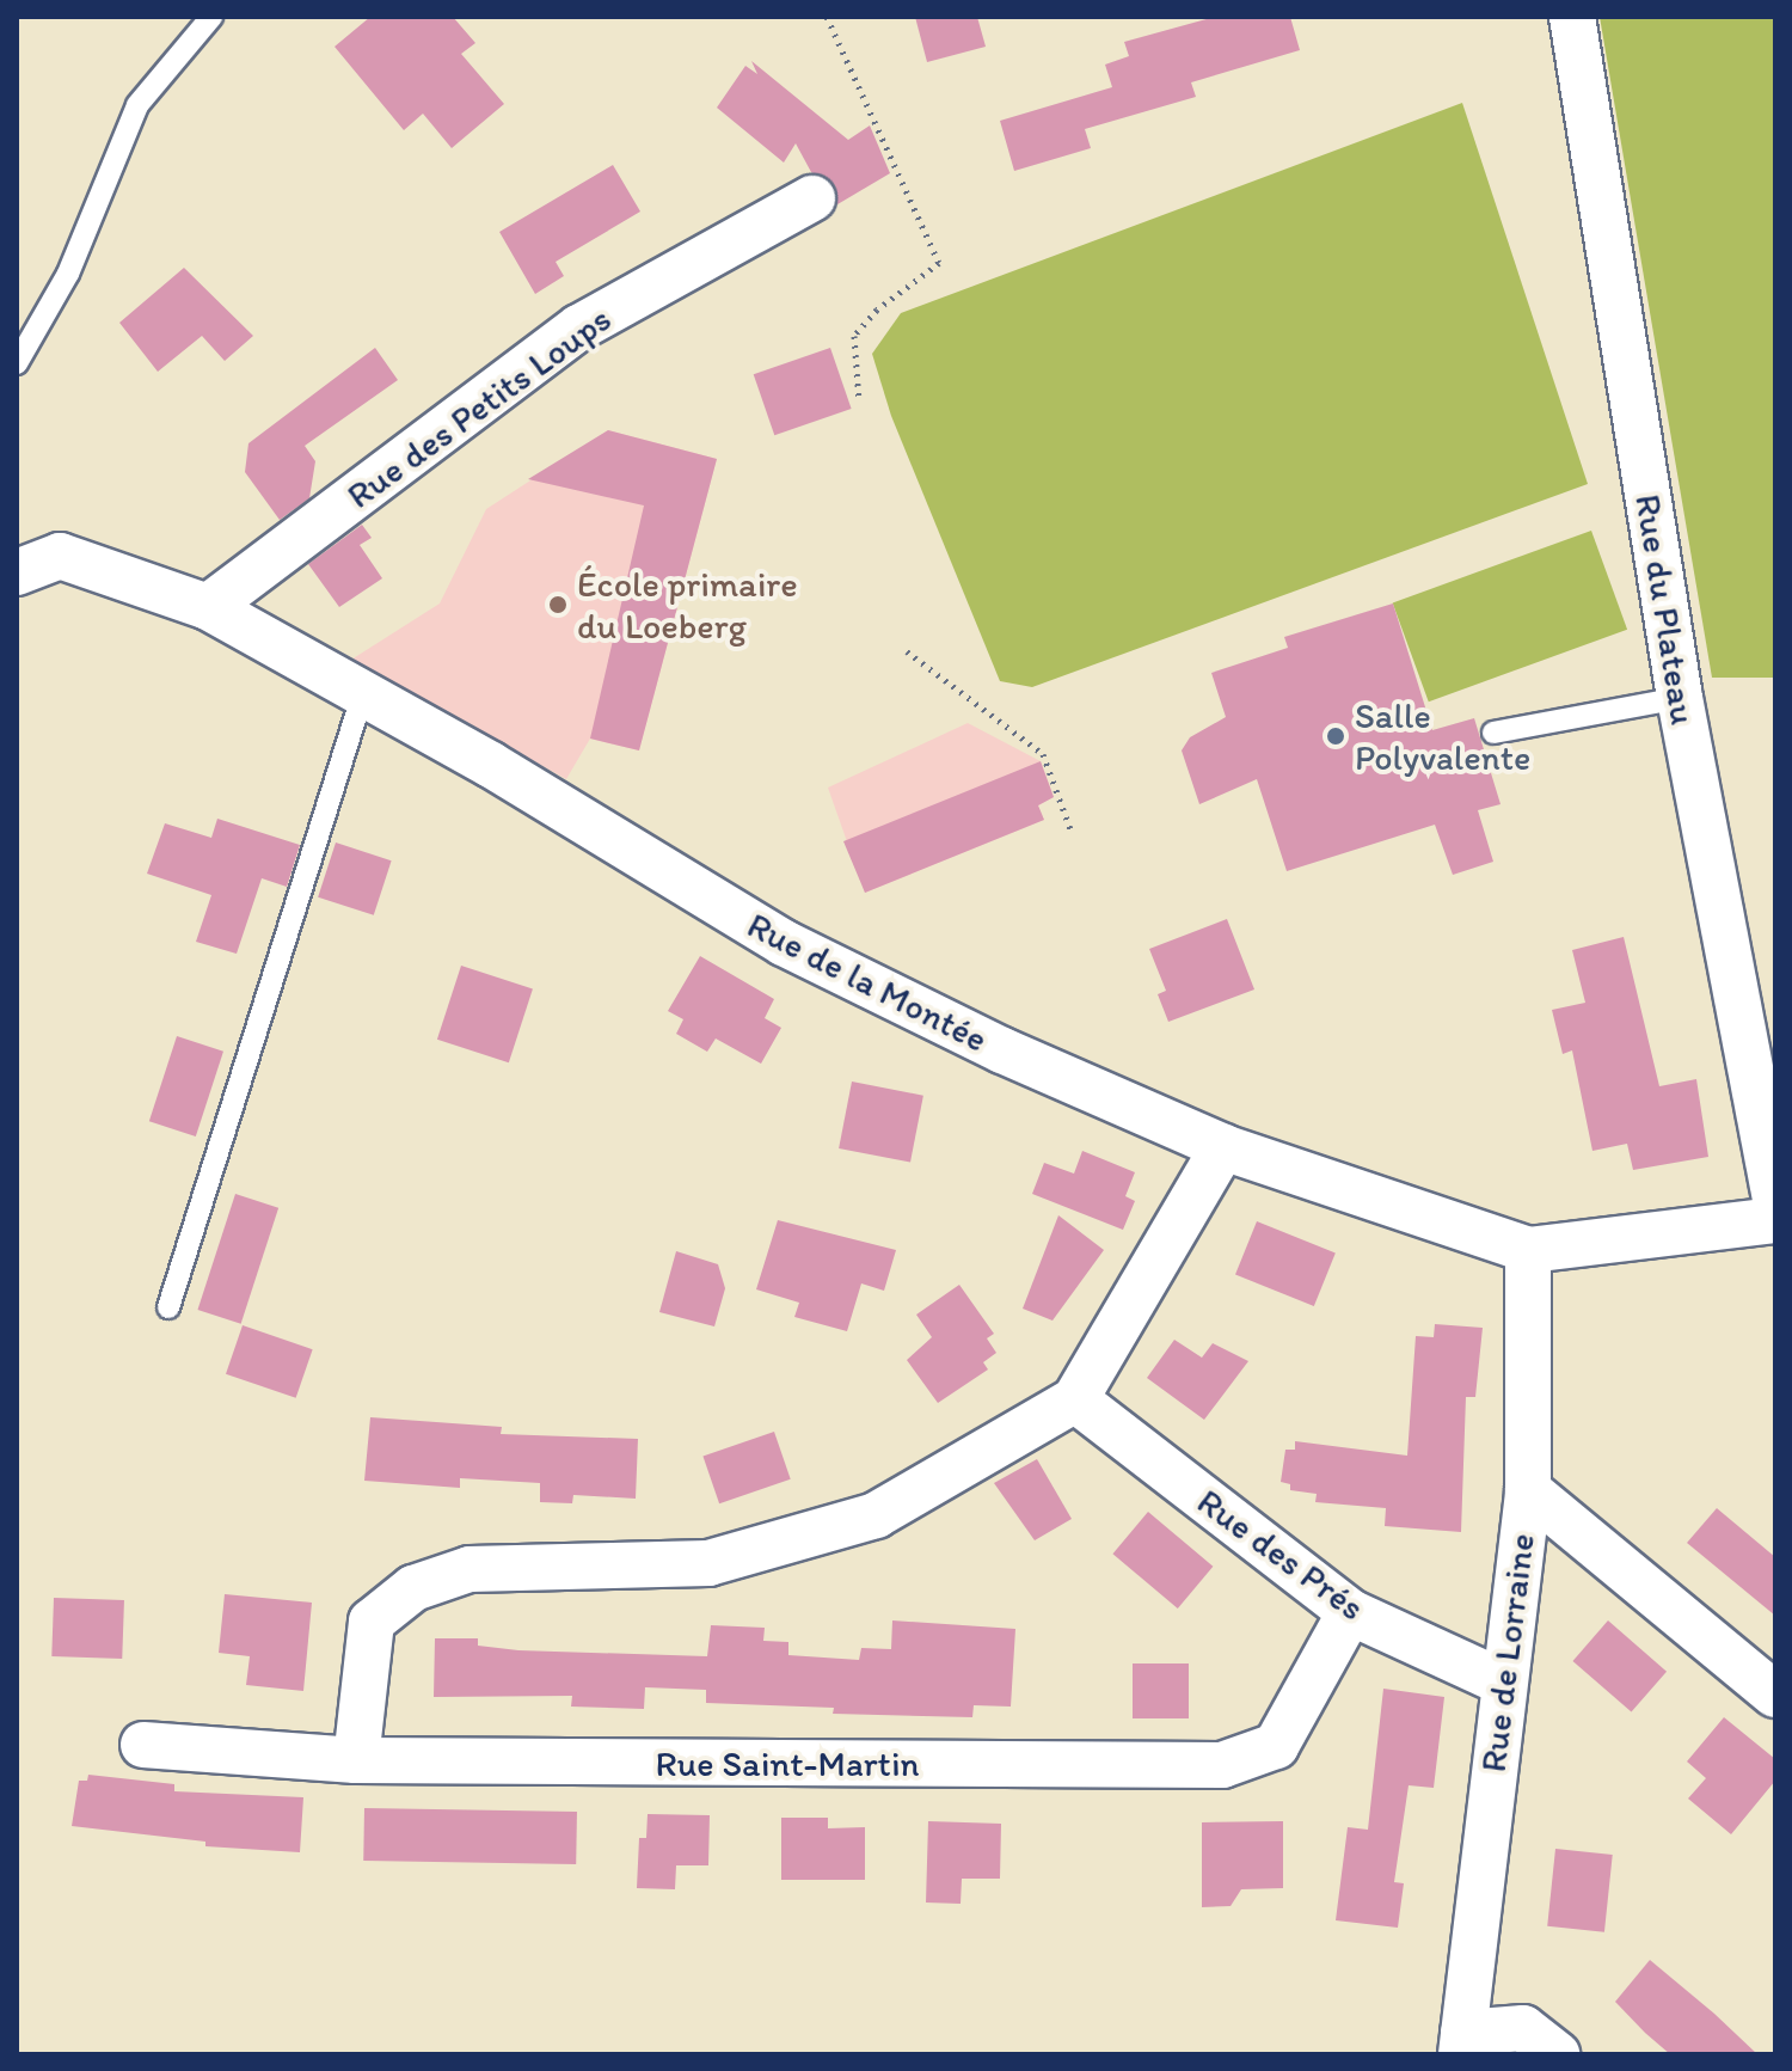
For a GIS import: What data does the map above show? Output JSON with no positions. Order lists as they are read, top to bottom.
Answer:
{
  "streets": {
    "street": [
      "Rue des Petits Loups",
      "Rue du Plateau",
      "Rue de la Montée",
      "Rue des Prés",
      "Rue de Lorraine",
      "Rue Saint-Martin"
    ]
  },
  "crossings": [
    ["Rue des Petits Loups", "Rue de la Montée"],
    ["Rue de la Montée", "Rue de Lorraine"],
    ["Rue des Prés", "Rue de Lorraine"],
    ["Rue des Prés", "Rue Saint-Martin"]
  ],
  "places": ["École primaire du Loeberg", "Salle Polyvalente"]
}
